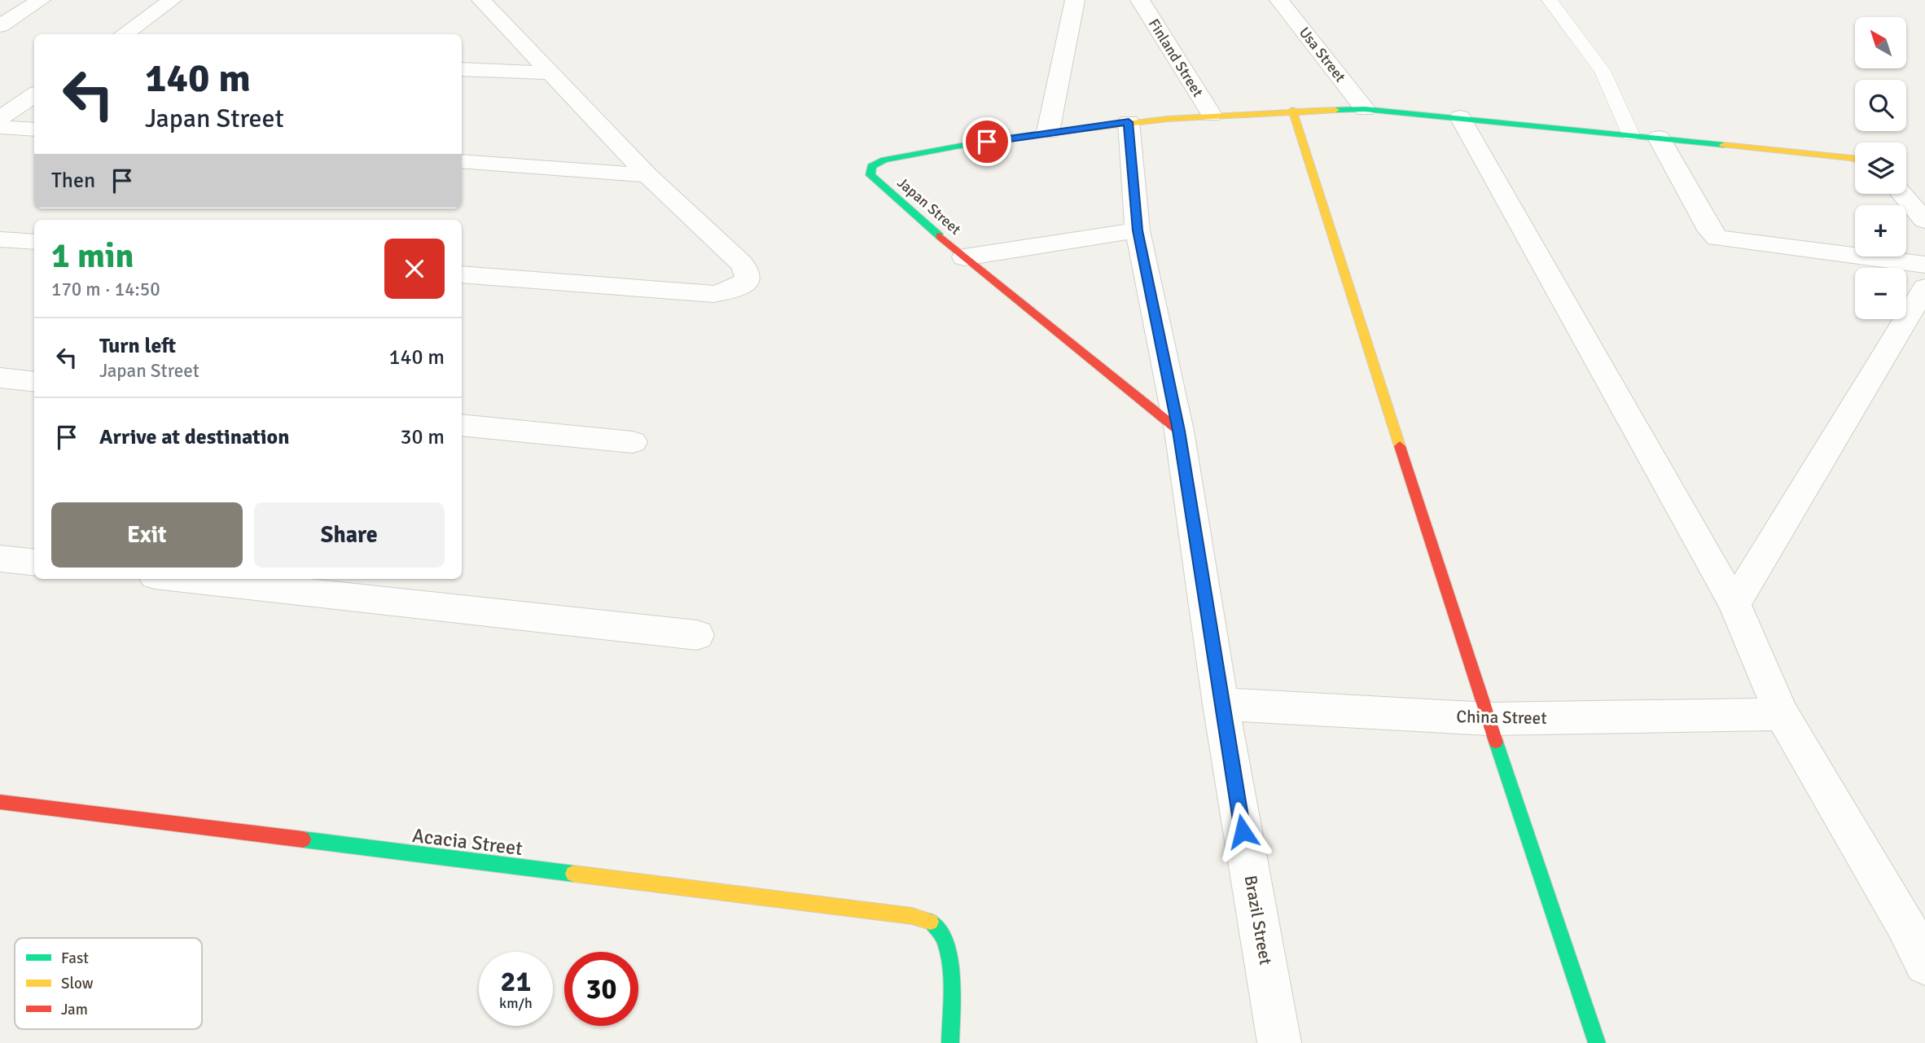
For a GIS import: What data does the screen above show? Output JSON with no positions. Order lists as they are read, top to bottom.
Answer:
{
  "streets": {
    "street": [
      "Usa Street",
      "Finland Street",
      "Japan Street",
      "China Street",
      "Acacia Street",
      "Brazil Street"
    ]
  },
  "crossings": [
    ["Usa Street", "Japan Street"],
    ["Finland Street", "Japan Street"],
    ["Japan Street", "Brazil Street"],
    ["China Street", "Brazil Street"]
  ],
  "legend": ["Fast", "Slow", "Jam"],
  "north": "top left",
  "page": {
    "map_buttons": ["+", "−"],
    "turn": ["140 m", "Japan Street"],
    "then": "Then",
    "heading": ["1 min", "170 m · 14:50"],
    "list": [
      {
        "name": "Turn left",
        "note": "Japan Street",
        "value": "140 m"
      },
      {
        "name": "Arrive at destination",
        "value": "30 m"
      }
    ],
    "buttons": ["Exit", "Share"],
    "speed": "21 km/h",
    "limit": "30"
  }
}
